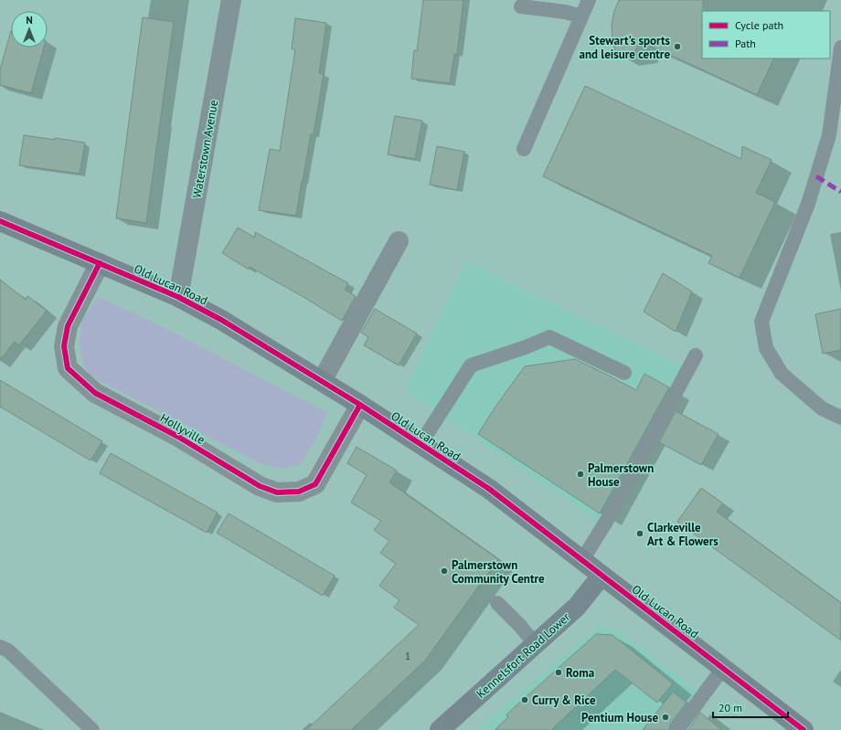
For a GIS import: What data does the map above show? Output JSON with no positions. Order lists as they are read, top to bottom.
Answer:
{
  "streets": {
    "street": [
      "Waterstown Avenue",
      "Old Lucan Road",
      "Hollyville",
      "Kennelsfort Road Lower"
    ]
  },
  "crossings": [
    ["Waterstown Avenue", "Old Lucan Road"],
    ["Old Lucan Road", "Hollyville"],
    ["Old Lucan Road", "Kennelsfort Road Lower"]
  ],
  "places": [
    "Stewart's sports and leisure centre",
    "Palmerstown House",
    "Clarkeville Art & Flowers",
    "Palmerstown Community Centre",
    "Roma",
    "Curry & Rice",
    "Pentium House"
  ],
  "house_numbers": ["1"],
  "legend": ["Cycle path", "Path"],
  "scale_bar": "20 m",
  "north": "top"
}
